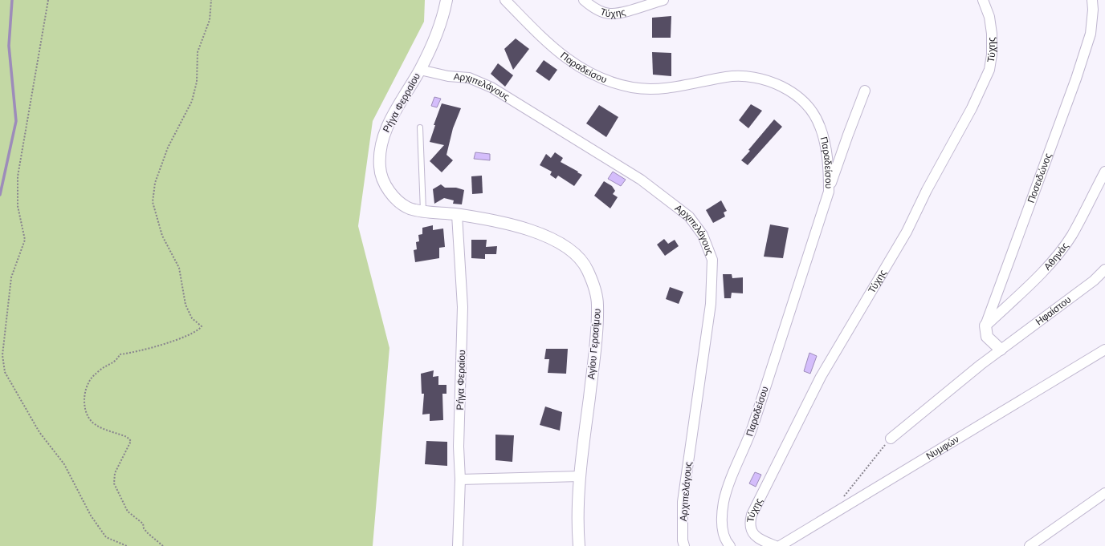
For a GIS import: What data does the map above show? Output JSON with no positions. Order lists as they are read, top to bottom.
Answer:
{
  "streets": {
    "street": [
      "Τύχης",
      "Παραδείσου",
      "Αρχιπελάγους",
      "Ρήγα Φερραίου",
      "Ποσειδώνος",
      "Αθηνάς",
      "Ηφαίστου",
      "Αγίου Γερασίμου",
      "Ρήγα Φεραίου",
      "Νυμφών"
    ]
  },
  "crossings": [
    ["Αρχιπελάγους", "Ρήγα Φερραίου"],
    ["Ρήγα Φερραίου", "Αγίου Γερασίμου"],
    ["Ρήγα Φερραίου", "Ρήγα Φεραίου"],
    ["Ποσειδώνος", "Αθηνάς"],
    ["Αγίου Γερασίμου", "Ρήγα Φεραίου"]
  ]
}
